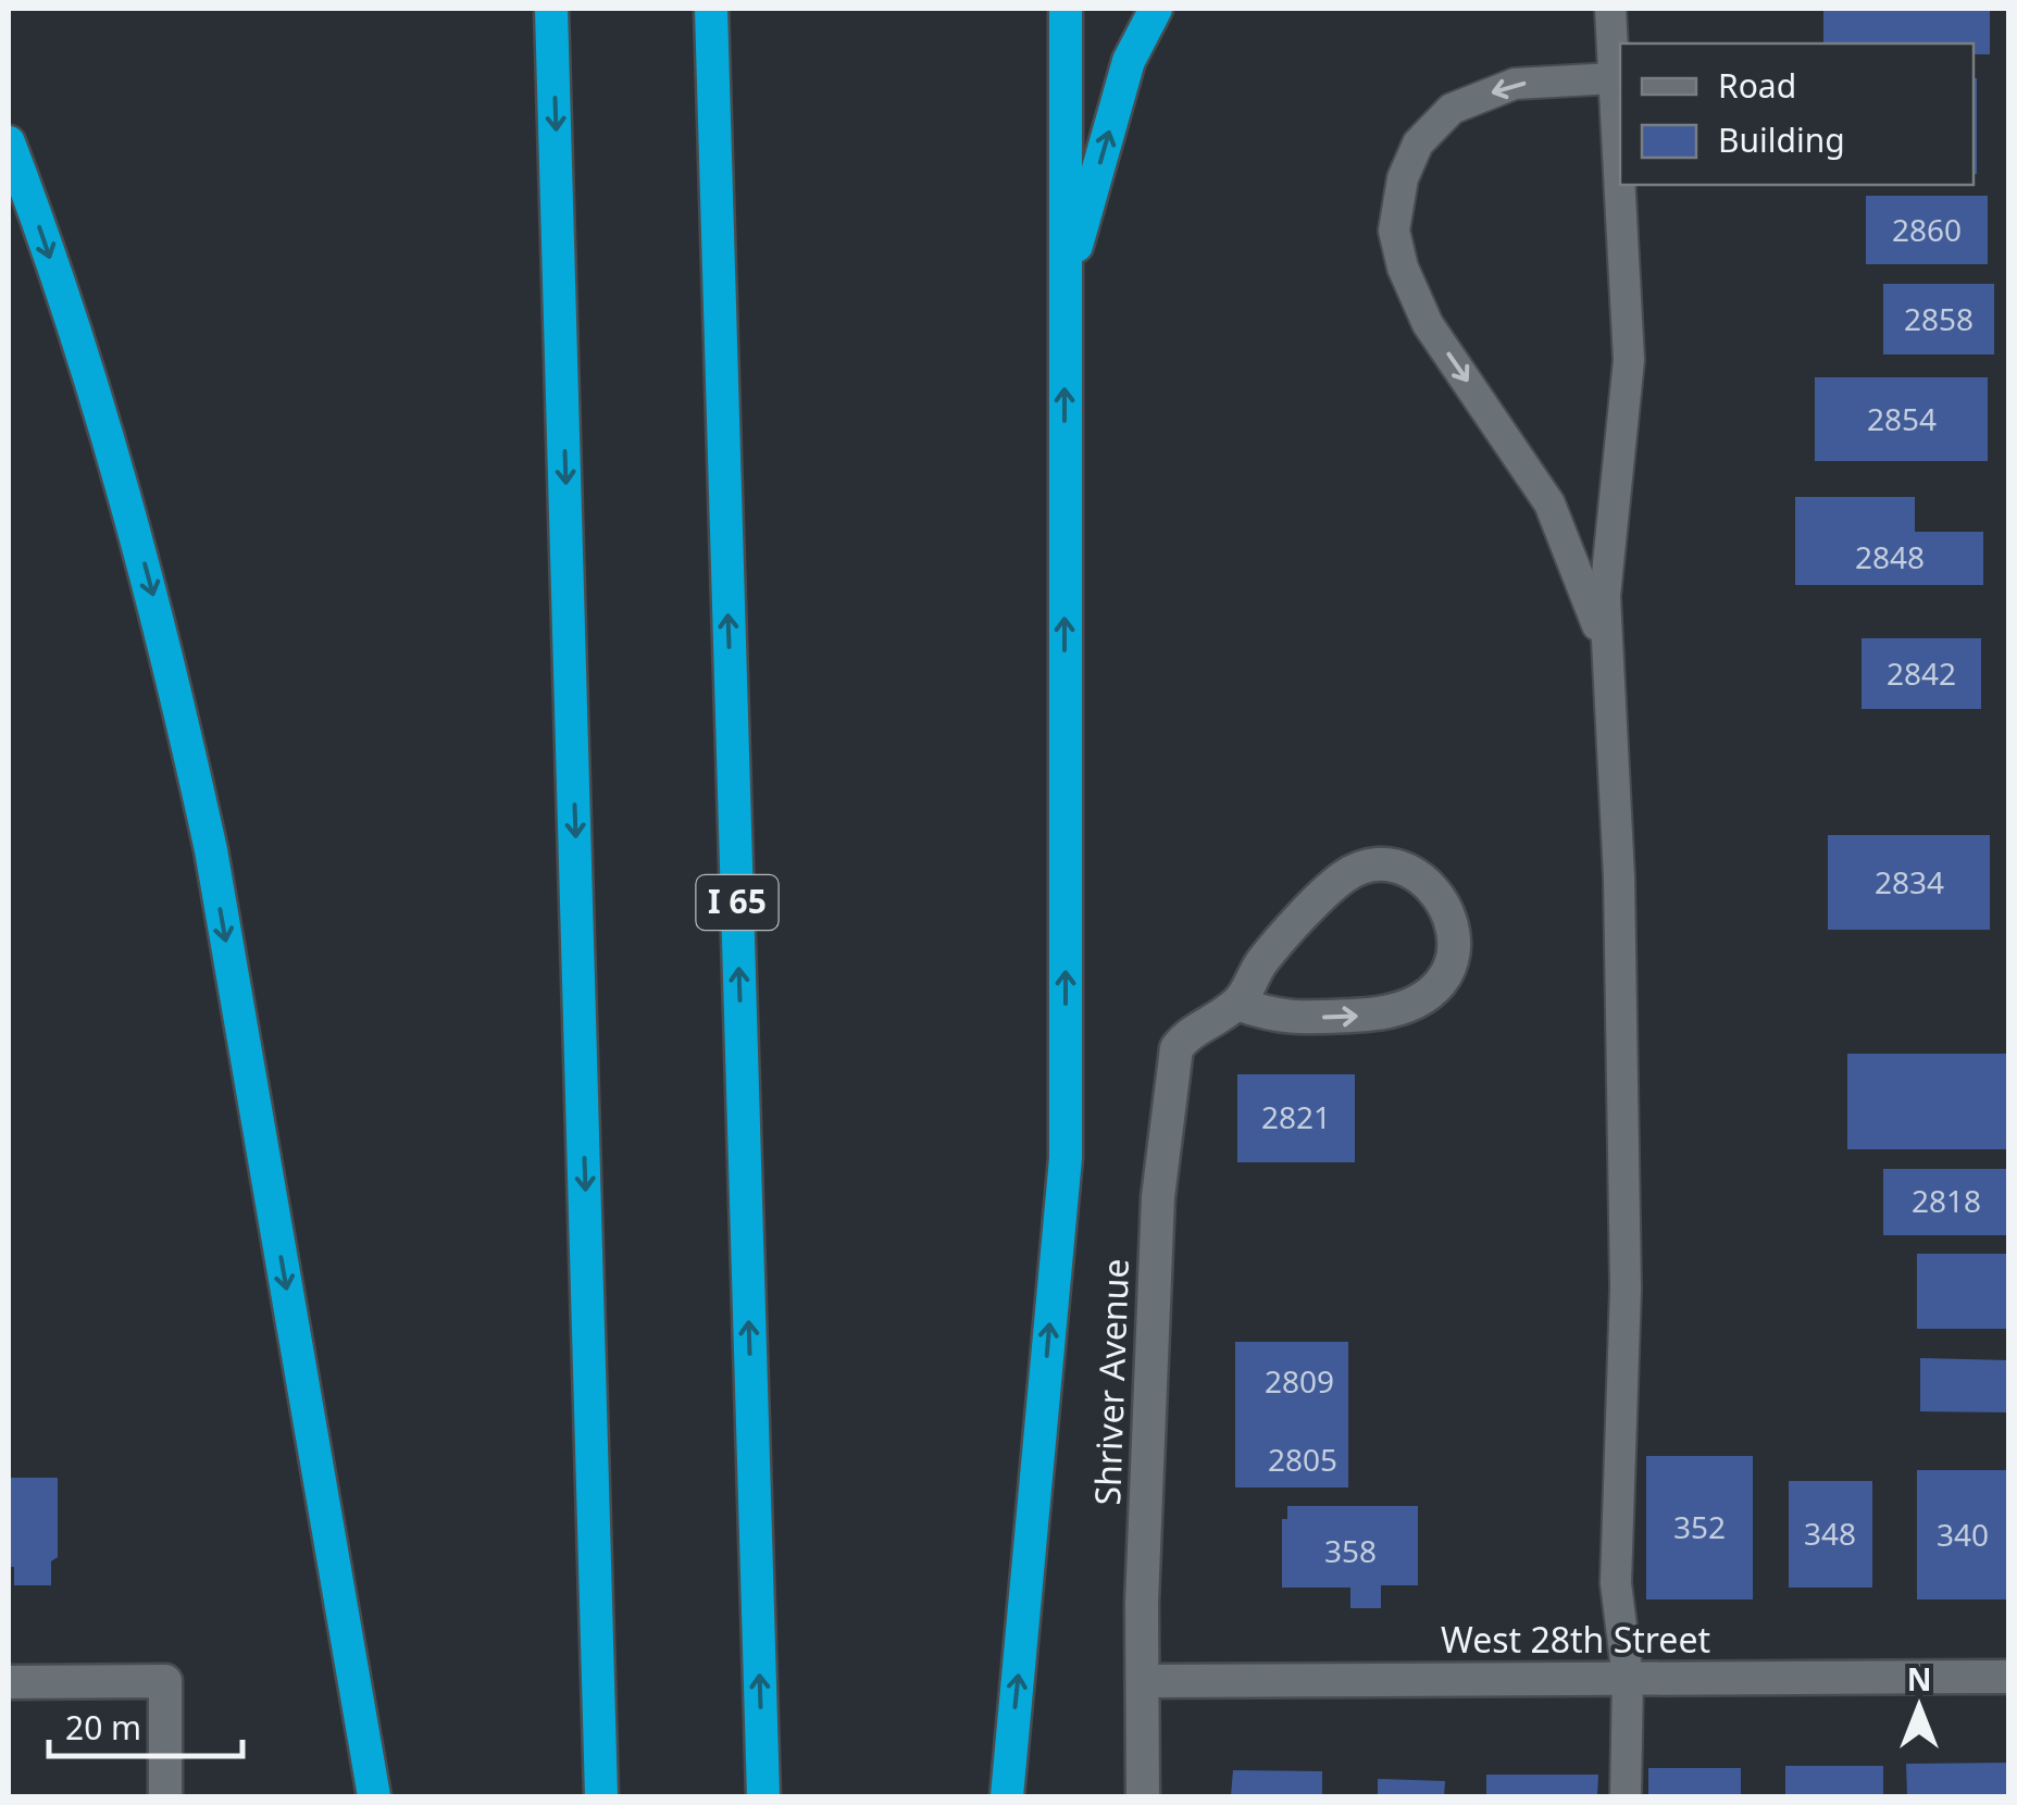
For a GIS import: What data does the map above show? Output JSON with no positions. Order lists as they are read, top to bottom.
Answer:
{
  "streets": {
    "highway": ["I 65"],
    "street": ["Shriver Avenue", "West 28th Street"]
  },
  "crossings": [
    ["Shriver Avenue", "West 28th Street"]
  ],
  "house_numbers": [
    "2860",
    "2858",
    "2854",
    "2848",
    "2842",
    "2834",
    "2821",
    "2818",
    "2809",
    "2805",
    "352",
    "348",
    "340",
    "358"
  ],
  "legend": ["Road", "Building"],
  "scale_bar": "20 m",
  "north": "top"
}
